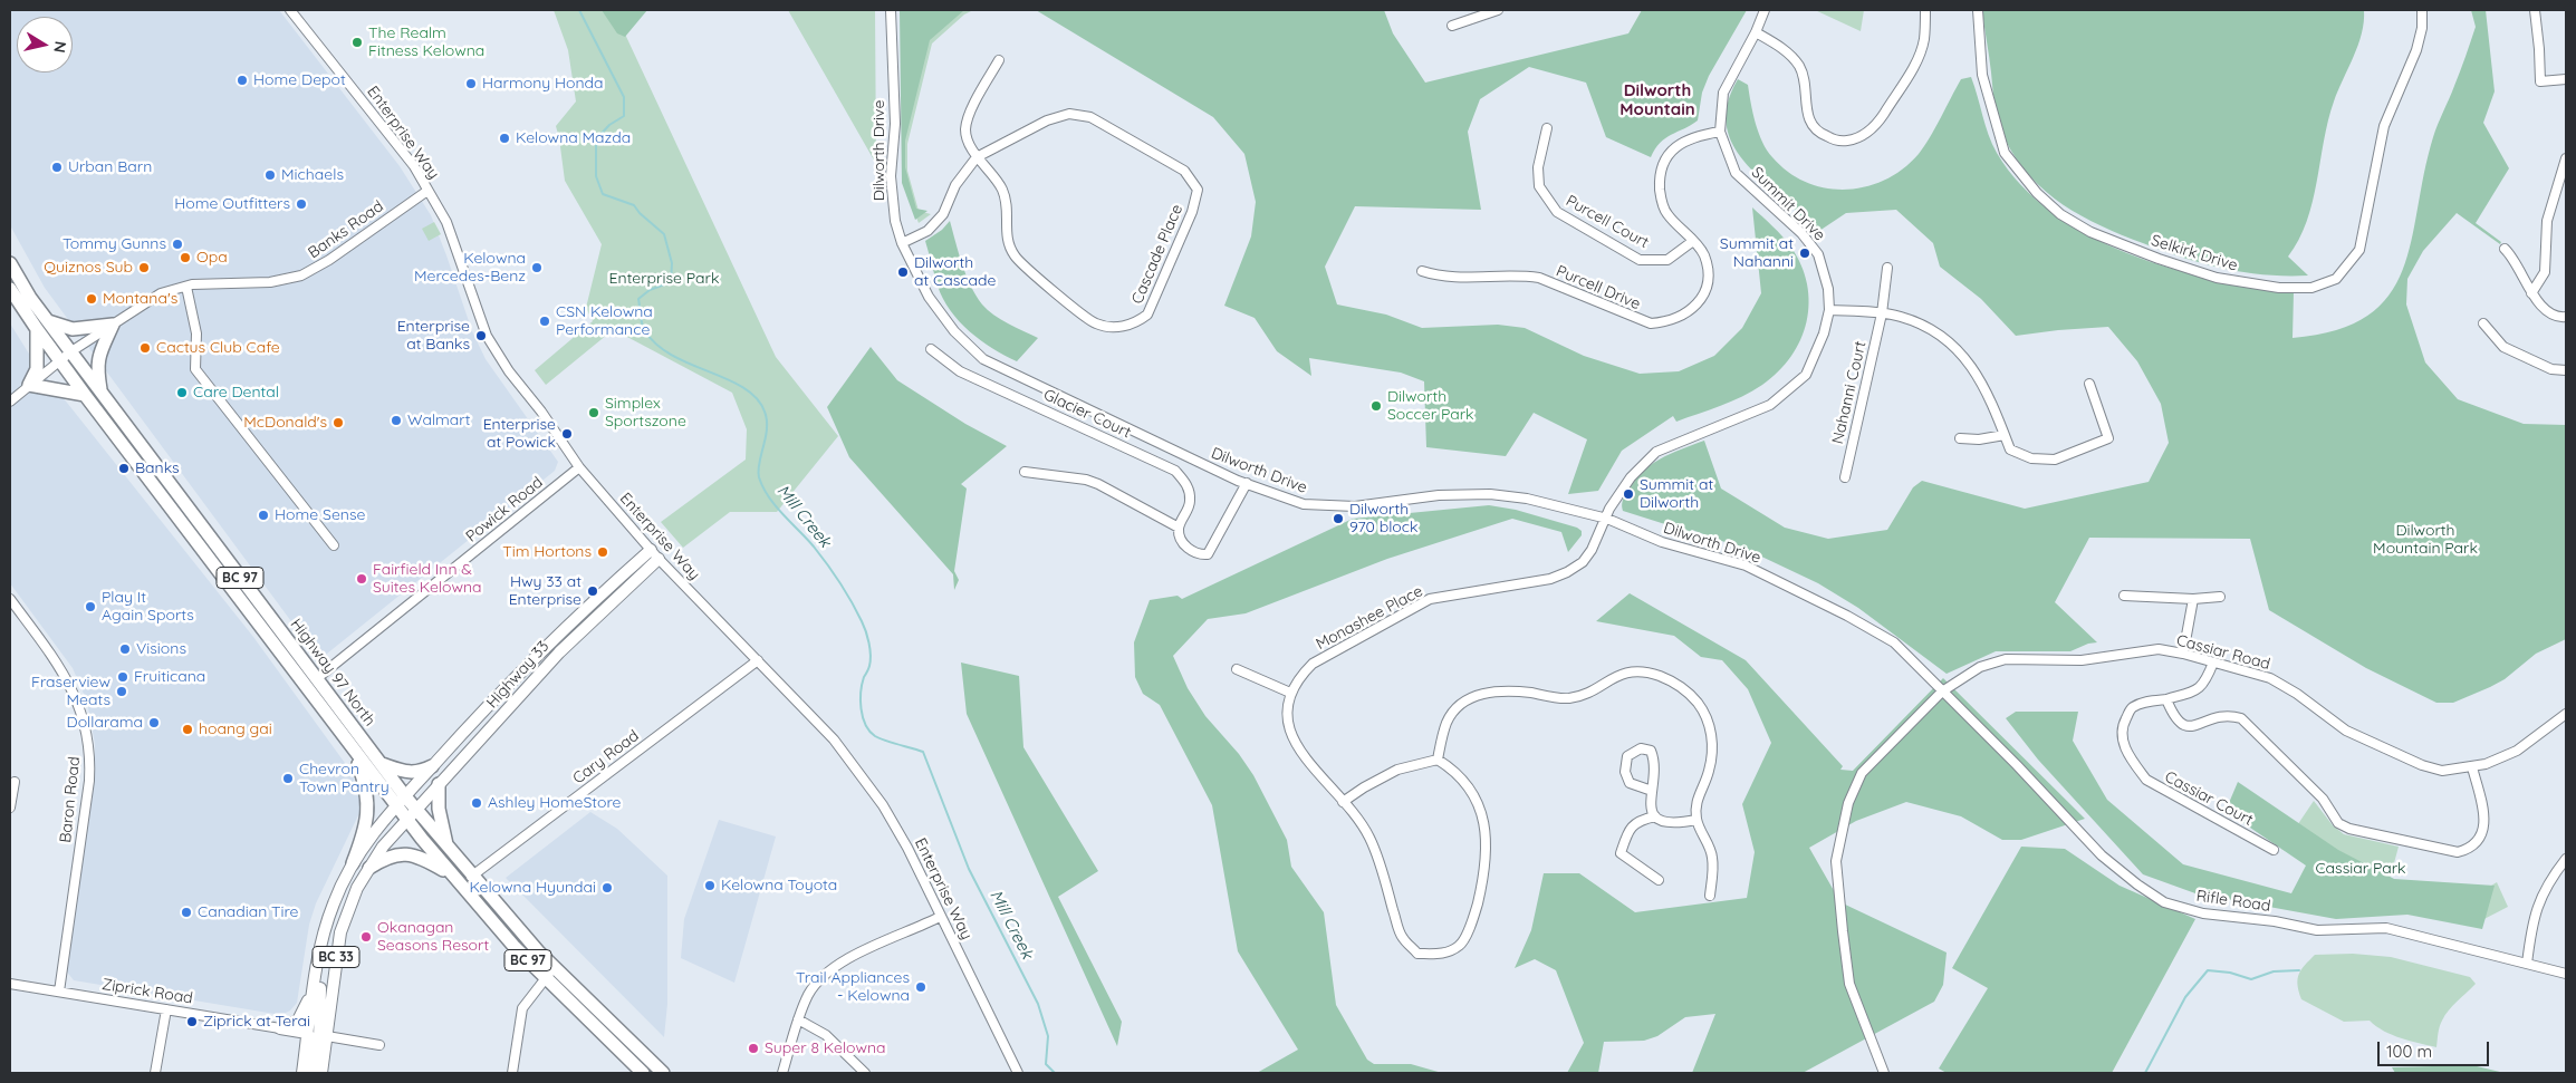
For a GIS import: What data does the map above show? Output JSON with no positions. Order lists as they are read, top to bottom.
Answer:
{
  "streets": {
    "highway": ["BC 97", "Highway 97 North"],
    "main road": ["Highway 33", "BC 33"],
    "street": [
      "Enterprise Way",
      "Dilworth Drive",
      "Summit Drive",
      "Purcell Court",
      "Banks Road",
      "Selkirk Drive",
      "Cascade Place",
      "Purcell Drive",
      "Nahanni Court",
      "Glacier Court",
      "Powick Road",
      "Monashee Place",
      "Cassiar Road",
      "Cary Road",
      "Cassiar Court",
      "Baron Road",
      "Rifle Road",
      "Ziprick Road"
    ]
  },
  "crossings": [
    ["Enterprise Way", "Banks Road"],
    ["Enterprise Way", "Powick Road"],
    ["Enterprise Way", "Highway 33"],
    ["Enterprise Way", "Cary Road"],
    ["Dilworth Drive", "Summit Drive"],
    ["Dilworth Drive", "Cascade Place"],
    ["Dilworth Drive", "Monashee Place"],
    ["Dilworth Drive", "Cassiar Road"],
    ["Dilworth Drive", "Rifle Road"],
    ["Summit Drive", "Purcell Drive"],
    ["Summit Drive", "Monashee Place"],
    ["Purcell Court", "Purcell Drive"],
    ["Banks Road", "Highway 97 North"],
    ["Powick Road", "Highway 97 North"],
    ["Cassiar Road", "Cassiar Court"],
    ["Cassiar Road", "Rifle Road"],
    ["Highway 97 North", "Highway 33"],
    ["Highway 97 North", "Cary Road"],
    ["Highway 97 North", "BC 33"],
    ["Highway 33", "BC 33"],
    ["Baron Road", "Ziprick Road"]
  ],
  "districts": ["Dilworth Mountain"],
  "water": ["Mill Creek"],
  "parks": ["Enterprise Park", "Dilworth Mountain Park", "Cassiar Park"],
  "places": [
    "The Realm Fitness Kelowna",
    "Home Depot",
    "Harmony Honda",
    "Kelowna Mazda",
    "Urban Barn",
    "Michaels",
    "Home Outfitters",
    "Tommy Gunns",
    "Summit at Nahanni",
    "Opa",
    "Quiznos Sub",
    "Kelowna Mercedes-Benz",
    "Dilworth at Cascade",
    "Montana's",
    "CSN Kelowna Performance",
    "Enterprise at Banks",
    "Cactus Club Cafe",
    "Care Dental",
    "Dilworth Soccer Park",
    "Simplex Sportszone",
    "Walmart",
    "McDonald's",
    "Enterprise at Powick",
    "Banks",
    "Summit at Dilworth",
    "Home Sense",
    "Dilworth 970 block",
    "Tim Hortons",
    "Fairfield Inn & Suites Kelowna",
    "Hwy 33 at Enterprise",
    "Play It Again Sports",
    "Visions",
    "Fruiticana",
    "Fraserview Meats",
    "Dollarama",
    "hoang gai",
    "Chevron Town Pantry",
    "Ashley HomeStore",
    "Kelowna Toyota",
    "Kelowna Hyundai",
    "Canadian Tire",
    "Okanagan Seasons Resort",
    "Trail Appliances - Kelowna",
    "Ziprick at Terai",
    "Super 8 Kelowna"
  ],
  "scale_bar": "100 m",
  "north": "right"
}
